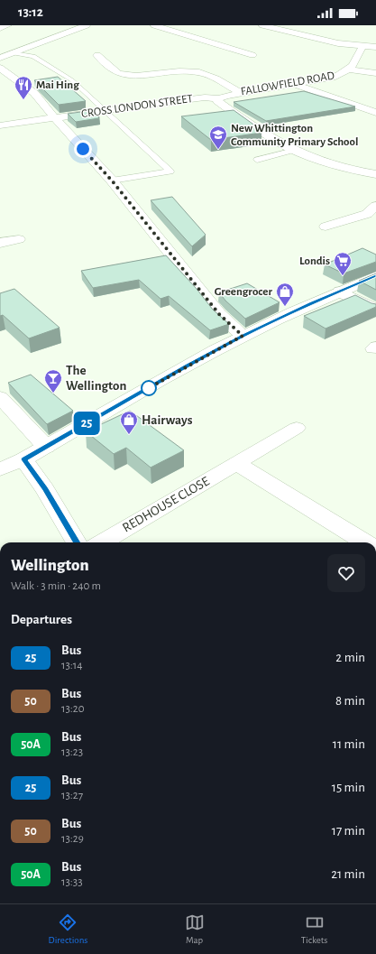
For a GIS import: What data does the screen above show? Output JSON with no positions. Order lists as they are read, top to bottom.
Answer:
{
  "streets": {
    "street": ["FALLOWFIELD ROAD", "CROSS LONDON STREET", "REDHOUSE CLOSE"]
  },
  "crossings": [
    ["FALLOWFIELD ROAD", "CROSS LONDON STREET"]
  ],
  "places": {
    "restaurant": ["Mai Hing"],
    "school or university": ["New Whittington Community Primary School"],
    "supermarket": ["Londis"],
    "shop": ["Greengrocer", "Hairways"],
    "bar": ["The Wellington"]
  },
  "lines": ["bus line 25"],
  "page": {
    "status": "13:12",
    "on_map": "25",
    "heading": [
      ["Wellington", "Walk · 3 min · 240 m"],
      "Departures"
    ],
    "list": [
      {
        "mark": "25",
        "name": "Bus",
        "note": "13:14",
        "value": "2 min"
      },
      {
        "mark": "50",
        "name": "Bus",
        "note": "13:20",
        "value": "8 min"
      },
      {
        "mark": "50A",
        "name": "Bus",
        "note": "13:23",
        "value": "11 min"
      },
      {
        "mark": "25",
        "name": "Bus",
        "note": "13:27",
        "value": "15 min"
      },
      {
        "mark": "50",
        "name": "Bus",
        "note": "13:29",
        "value": "17 min"
      },
      {
        "mark": "50A",
        "name": "Bus",
        "note": "13:33",
        "value": "21 min"
      }
    ],
    "tabs": ["Directions", "Map", "Tickets"]
  }
}
